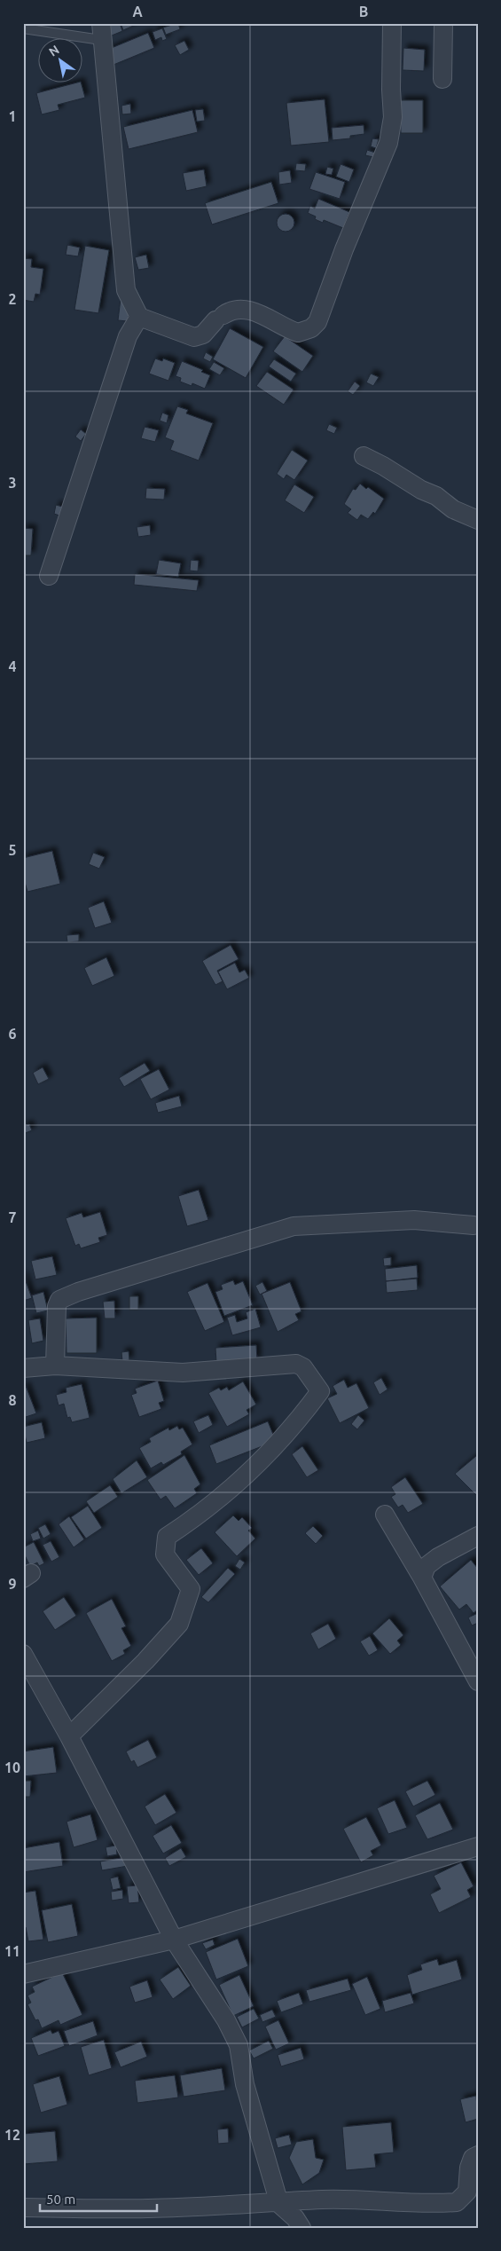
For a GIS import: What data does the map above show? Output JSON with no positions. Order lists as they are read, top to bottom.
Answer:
{
  "scale_bar": "50 m",
  "north": "top left",
  "grid": {
    "columns": ["A", "B"],
    "rows": [
      "1",
      "2",
      "3",
      "4",
      "5",
      "6",
      "7",
      "8",
      "9",
      "10",
      "11",
      "12"
    ]
  }
}
